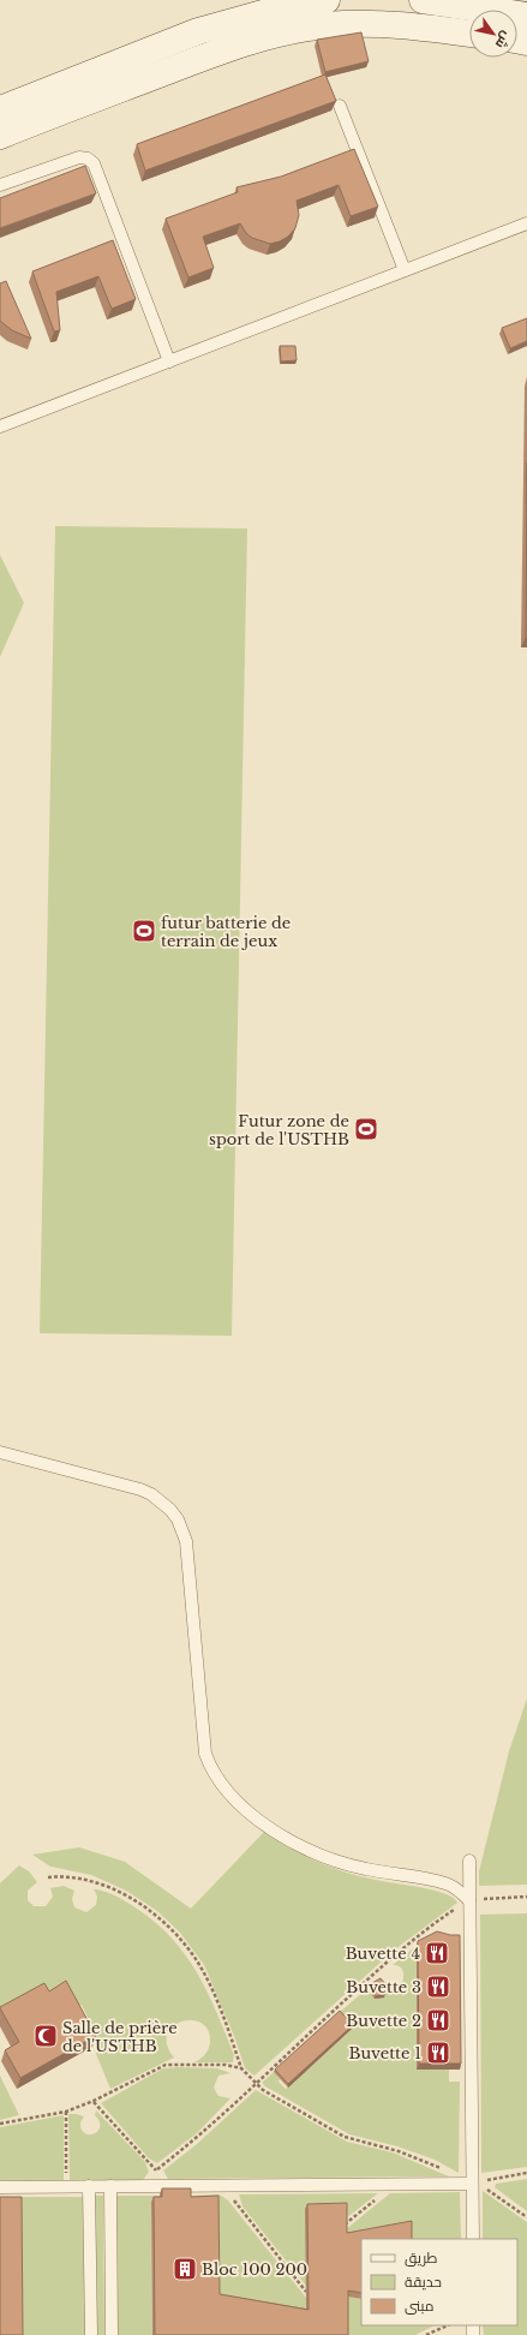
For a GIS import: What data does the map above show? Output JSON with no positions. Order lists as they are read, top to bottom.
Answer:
{
  "places": {
    "sports": ["futur batterie de terrain de jeux", "Futur zone de sport de l'USTHB"],
    "restaurant": [
      "Buvette 4",
      "Buvette 3",
      "Buvette 2",
      "Buvette 1"
    ],
    "mosque": ["Salle de prière de l'USTHB"],
    "building": ["Bloc 100 200"]
  },
  "legend": ["طريق", "حديقة", "مبنى"],
  "north": "bottom right"
}
